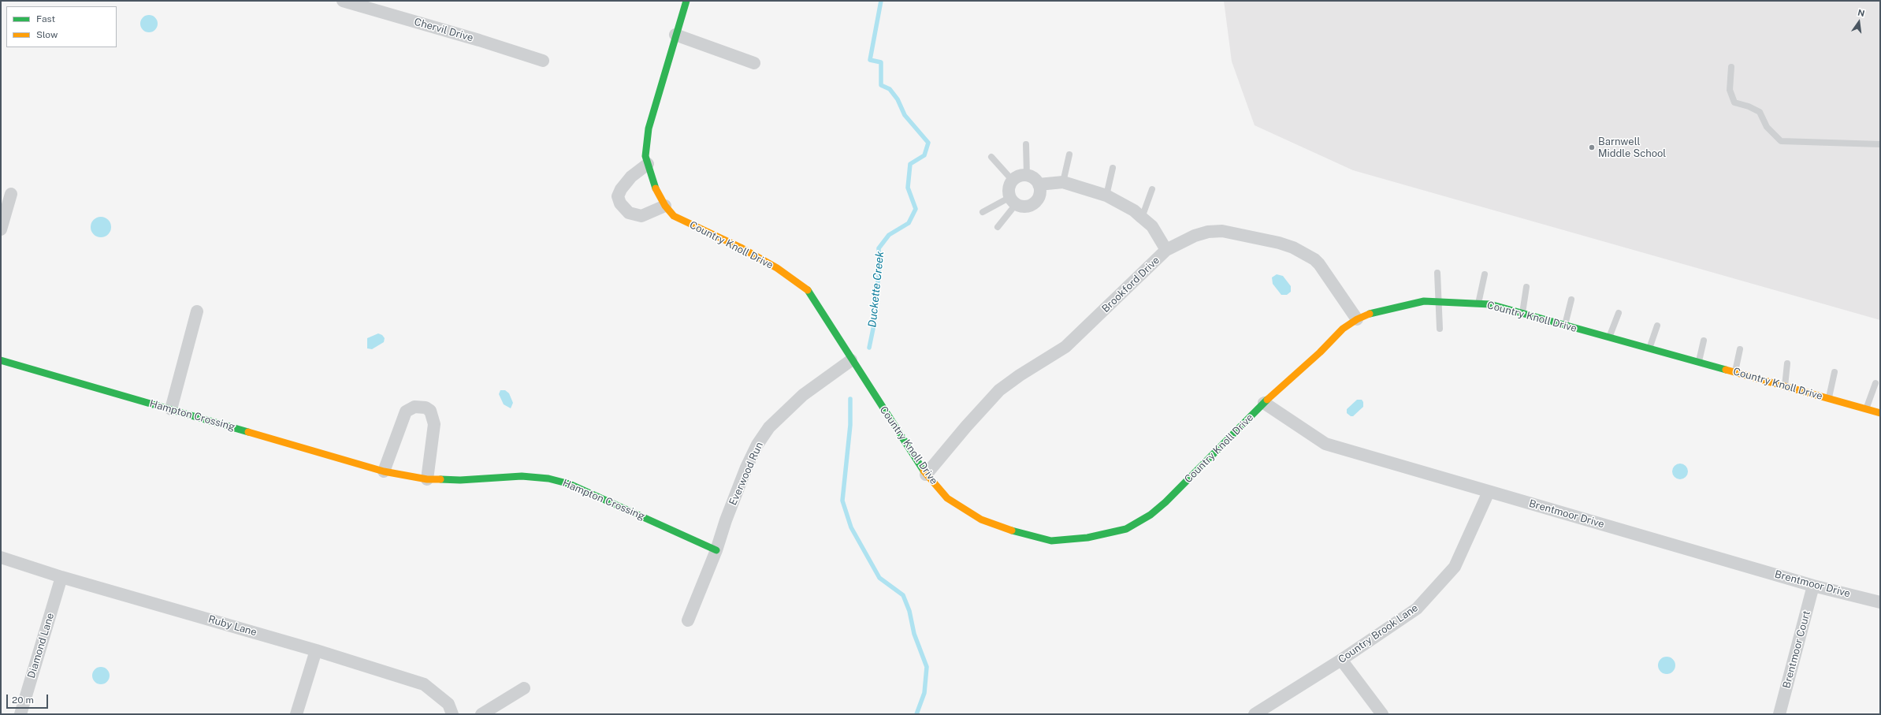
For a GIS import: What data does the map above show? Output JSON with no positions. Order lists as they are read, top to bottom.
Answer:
{
  "streets": {
    "street": [
      "Chervil Drive",
      "Country Knoll Drive",
      "Brookford Drive",
      "Hampton Crossing",
      "Everwood Run",
      "Brentmoor Drive",
      "Ruby Lane",
      "Country Brook Lane",
      "Diamond Lane",
      "Brentmoor Court"
    ]
  },
  "crossings": [
    ["Country Knoll Drive", "Brookford Drive"],
    ["Country Knoll Drive", "Everwood Run"],
    ["Country Knoll Drive", "Brentmoor Drive"],
    ["Hampton Crossing", "Everwood Run"],
    ["Brentmoor Drive", "Country Brook Lane"],
    ["Brentmoor Drive", "Brentmoor Court"],
    ["Ruby Lane", "Diamond Lane"]
  ],
  "water": ["Duckette Creek"],
  "places": ["Barnwell Middle School"],
  "legend": ["Fast", "Slow"],
  "scale_bar": "20 m",
  "north": "top"
}
